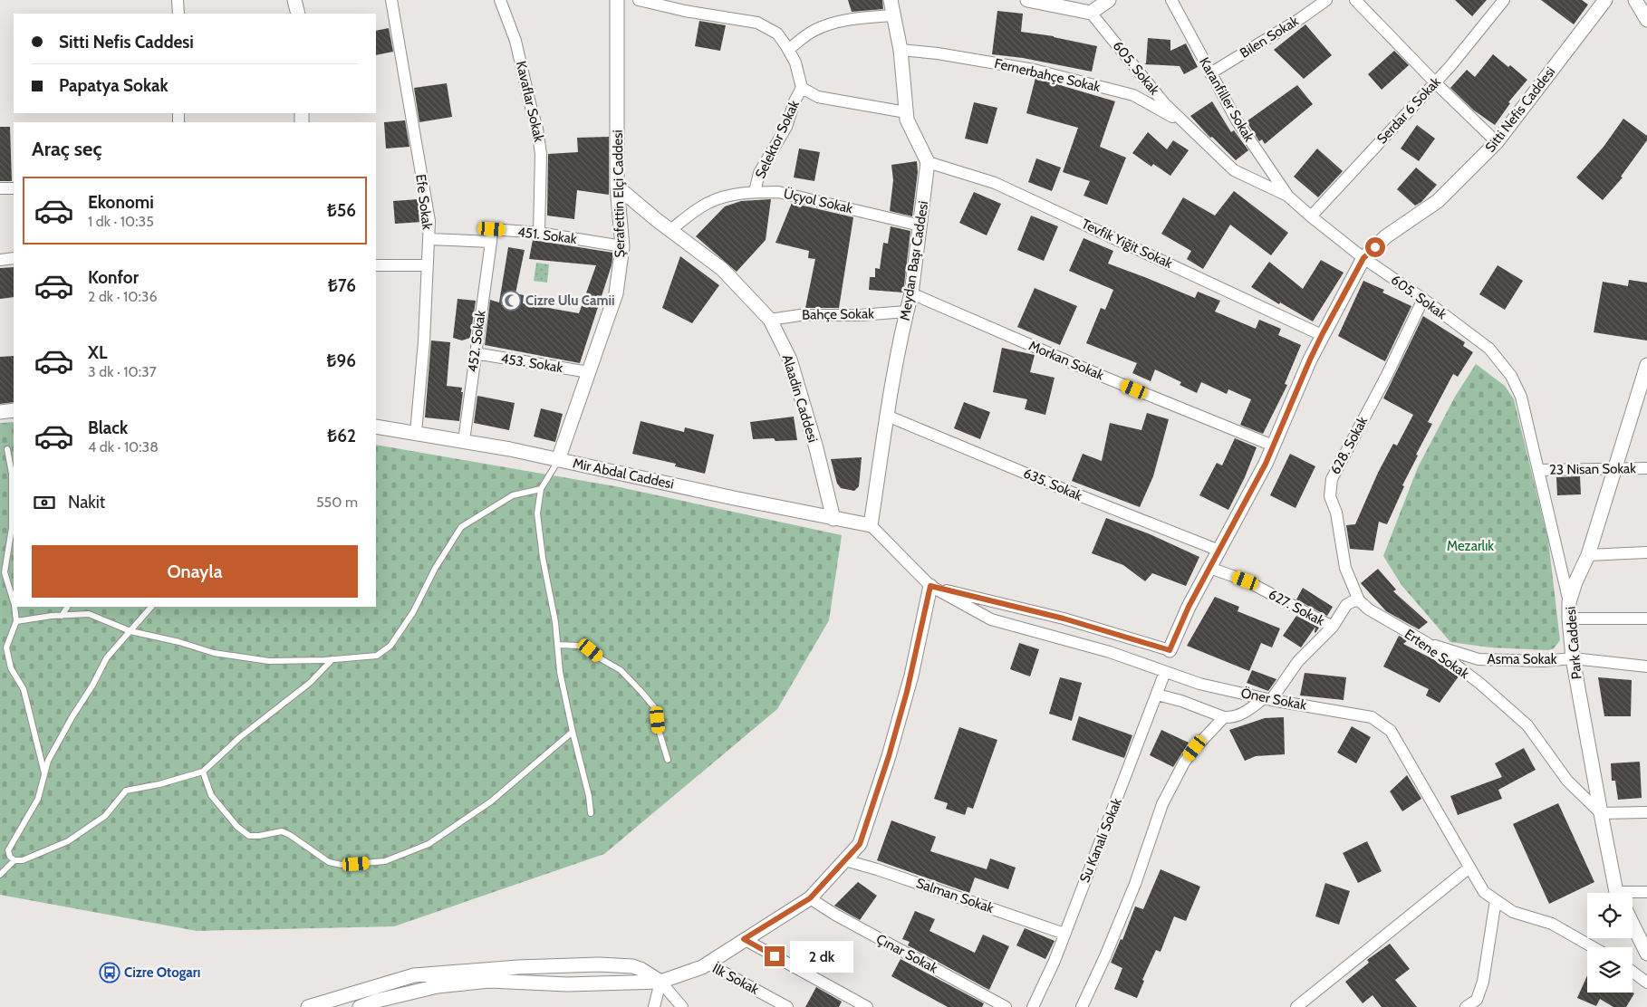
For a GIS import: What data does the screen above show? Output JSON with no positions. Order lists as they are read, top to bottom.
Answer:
{
  "streets": {
    "street": [
      "Bilen Sokak",
      "605. Sokak",
      "Fernerbahçe Sokak",
      "Karanfiller Sokak",
      "Kavaflar Sokak",
      "Sitti Nefis Caddesi",
      "Serdar 6 Sokak",
      "Selektor Sokak",
      "Şerafettin Elçi Caddesi",
      "Üçyol Sokak",
      "Efe Sokak",
      "451. Sokak",
      "Tevfik Yiğit Sokak",
      "Meydan Başı Caddesi",
      "Bahçe Sokak",
      "452. Sokak",
      "Morkan Sokak",
      "453. Sokak",
      "Alaadin Caddesi",
      "628. Sokak",
      "23 Nisan Sokak",
      "Mir Abdal Caddesi",
      "635. Sokak",
      "627. Sokak",
      "Park Caddesi",
      "Ertene Sokak",
      "Asma Sokak",
      "Öner Sokak",
      "Su Kanalı Sokak",
      "Salman Sokak",
      "Çınar Sokak",
      "İlk Sokak"
    ]
  },
  "crossings": [
    ["Bilen Sokak", "Karanfiller Sokak"],
    ["605. Sokak", "Fernerbahçe Sokak"],
    ["605. Sokak", "Karanfiller Sokak"],
    ["605. Sokak", "Sitti Nefis Caddesi"],
    ["605. Sokak", "Serdar 6 Sokak"],
    ["605. Sokak", "628. Sokak"],
    ["605. Sokak", "23 Nisan Sokak"],
    ["605. Sokak", "Park Caddesi"],
    ["Kavaflar Sokak", "451. Sokak"],
    ["Sitti Nefis Caddesi", "Tevfik Yiğit Sokak"],
    ["Sitti Nefis Caddesi", "Morkan Sokak"],
    ["Sitti Nefis Caddesi", "635. Sokak"],
    ["Sitti Nefis Caddesi", "627. Sokak"],
    ["Selektor Sokak", "Üçyol Sokak"],
    ["Şerafettin Elçi Caddesi", "451. Sokak"],
    ["Şerafettin Elçi Caddesi", "453. Sokak"],
    ["Şerafettin Elçi Caddesi", "Alaadin Caddesi"],
    ["Şerafettin Elçi Caddesi", "Mir Abdal Caddesi"],
    ["Üçyol Sokak", "Meydan Başı Caddesi"],
    ["Üçyol Sokak", "Alaadin Caddesi"],
    ["Efe Sokak", "Mir Abdal Caddesi"],
    ["451. Sokak", "452. Sokak"],
    ["Tevfik Yiğit Sokak", "Meydan Başı Caddesi"],
    ["Meydan Başı Caddesi", "Bahçe Sokak"],
    ["Meydan Başı Caddesi", "Morkan Sokak"],
    ["Meydan Başı Caddesi", "Mir Abdal Caddesi"],
    ["Meydan Başı Caddesi", "635. Sokak"],
    ["Meydan Başı Caddesi", "Öner Sokak"],
    ["Bahçe Sokak", "Alaadin Caddesi"],
    ["452. Sokak", "453. Sokak"],
    ["452. Sokak", "Mir Abdal Caddesi"],
    ["Alaadin Caddesi", "Mir Abdal Caddesi"],
    ["628. Sokak", "Ertene Sokak"],
    ["23 Nisan Sokak", "Park Caddesi"],
    ["Mir Abdal Caddesi", "Öner Sokak"],
    ["Park Caddesi", "Ertene Sokak"],
    ["Park Caddesi", "Asma Sokak"],
    ["Ertene Sokak", "Asma Sokak"],
    ["Öner Sokak", "Su Kanalı Sokak"],
    ["Su Kanalı Sokak", "Salman Sokak"]
  ],
  "parks": ["Mezarlık"],
  "places": {
    "mosque": ["Cizre Ulu Camii"],
    "bus stop": ["Cizre Otogarı"]
  },
  "page": {
    "banner": ["Sitti Nefis Caddesi", "Papatya Sokak"],
    "heading": "Araç seç",
    "list": [
      {
        "name": "Ekonomi",
        "note": "1 dk · 10:35",
        "value": "₺56"
      },
      {
        "name": "Konfor",
        "note": "2 dk · 10:36",
        "value": "₺76"
      },
      {
        "name": "XL",
        "note": "3 dk · 10:37",
        "value": "₺96"
      },
      {
        "name": "Black",
        "note": "4 dk · 10:38",
        "value": "₺62"
      }
    ],
    "pay": ["Nakit", "550 m"],
    "buttons": "Onayla",
    "bubble": "2 dk"
  }
}
